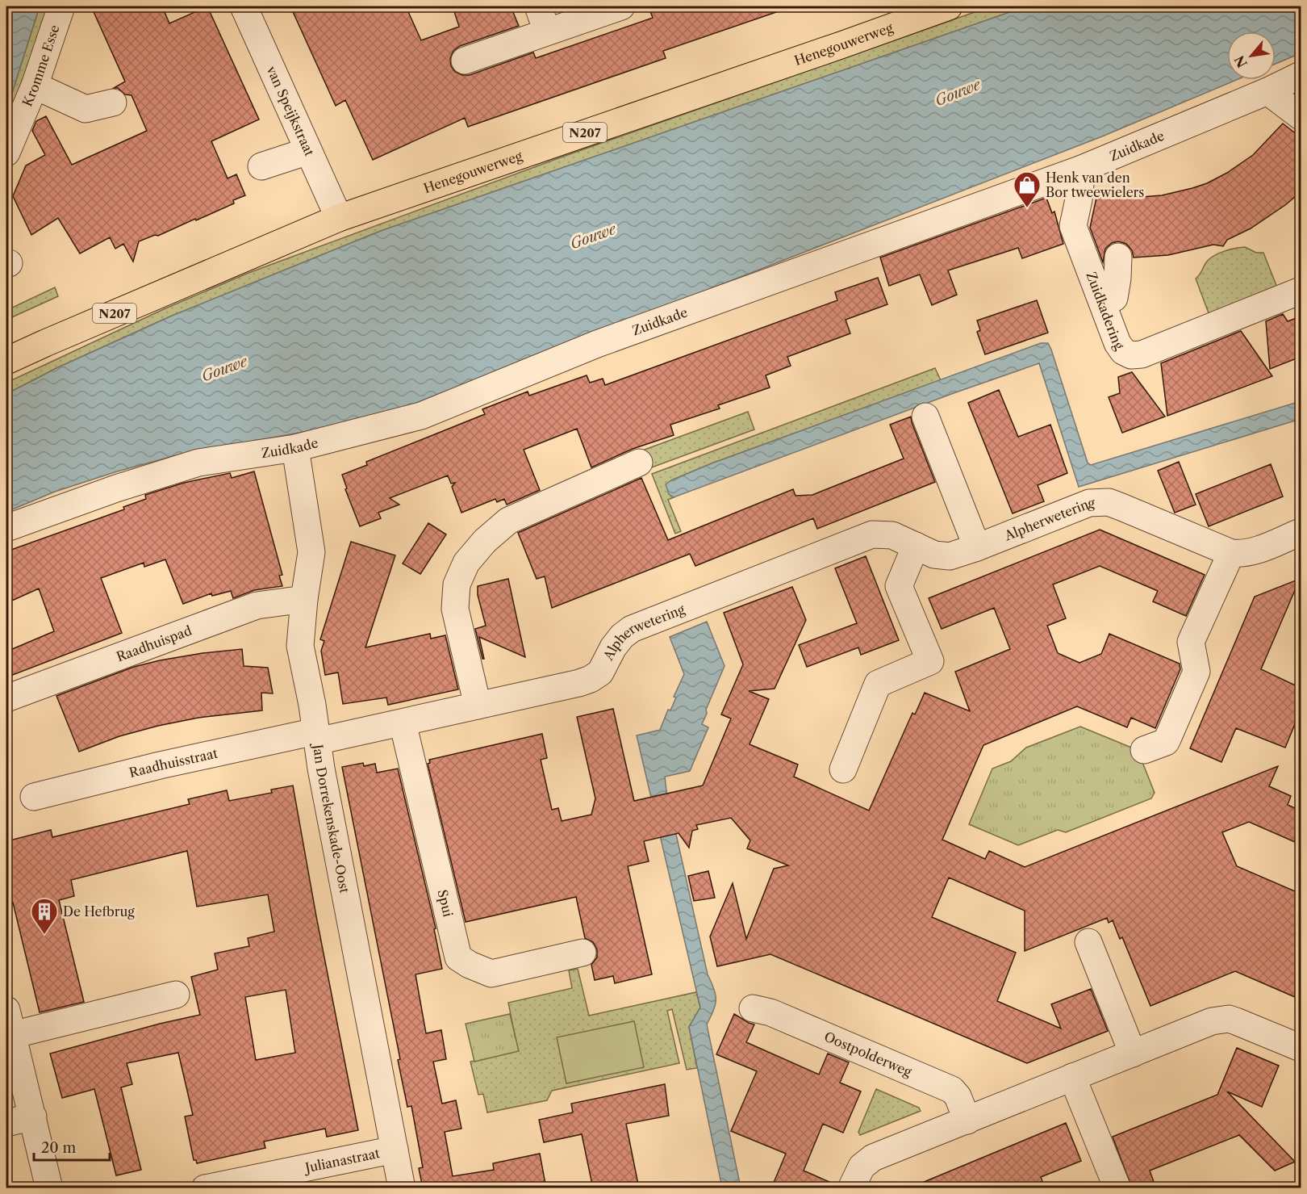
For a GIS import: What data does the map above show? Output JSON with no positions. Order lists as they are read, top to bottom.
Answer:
{
  "streets": {
    "main road": ["Henegouwerweg", "N207"],
    "street": [
      "Kromme Esse",
      "van Speijkstraat",
      "Zuidkade",
      "Zuidkadering",
      "Alpherwetering",
      "Raadhuispad",
      "Raadhuisstraat",
      "Jan Dorrekenskade-Oost",
      "Spui",
      "Oostpolderweg",
      "Julianastraat"
    ]
  },
  "crossings": [
    ["Henegouwerweg", "van Speijkstraat"],
    ["Zuidkade", "Zuidkadering"],
    ["Zuidkade", "Jan Dorrekenskade-Oost"],
    ["Alpherwetering", "Raadhuisstraat"],
    ["Alpherwetering", "Jan Dorrekenskade-Oost"],
    ["Alpherwetering", "Spui"],
    ["Raadhuispad", "Jan Dorrekenskade-Oost"],
    ["Raadhuisstraat", "Jan Dorrekenskade-Oost"],
    ["Jan Dorrekenskade-Oost", "Julianastraat"]
  ],
  "water": ["Gouwe"],
  "places": {
    "shop": ["Henk van den Bor tweewielers"],
    "building": ["De Hefbrug"]
  },
  "scale_bar": "20 m",
  "north": "bottom left"
}
